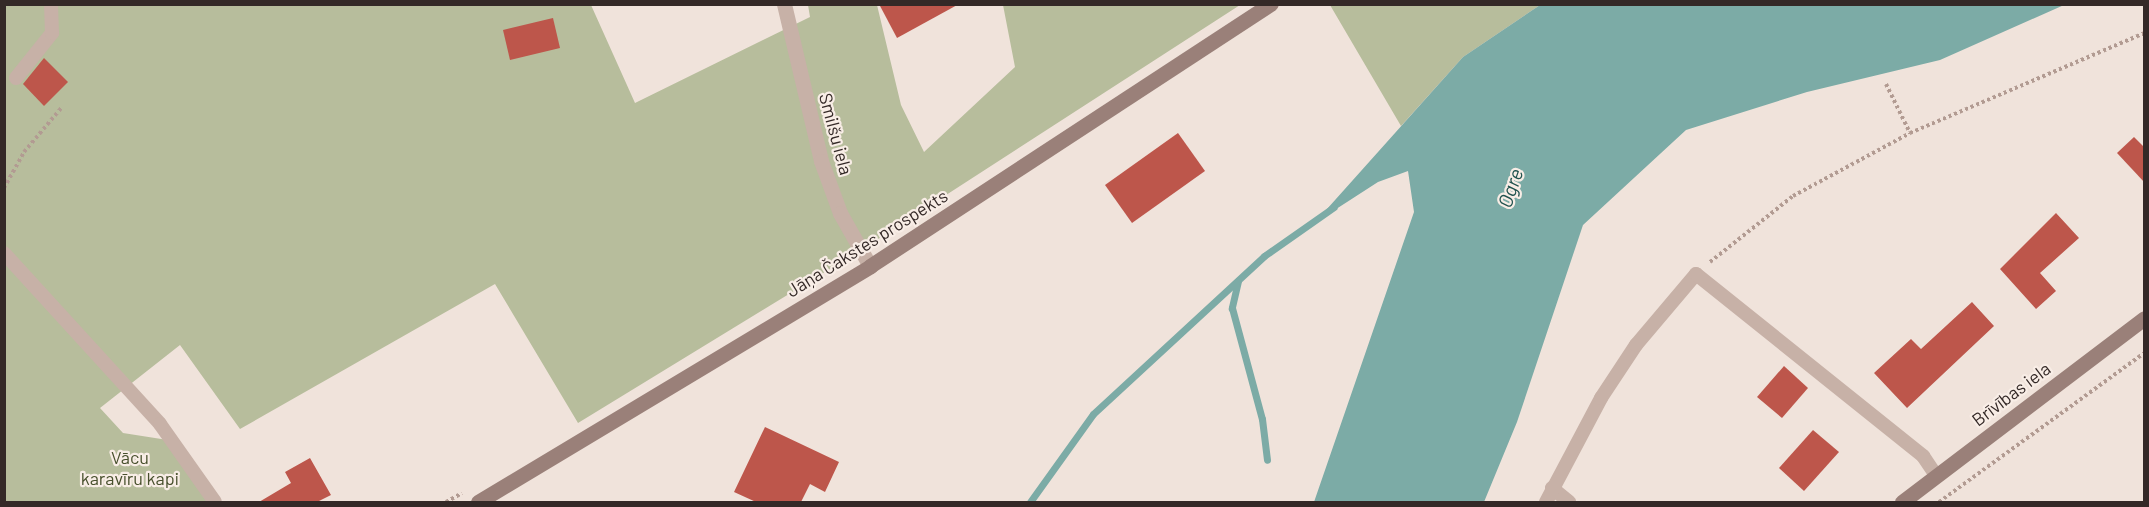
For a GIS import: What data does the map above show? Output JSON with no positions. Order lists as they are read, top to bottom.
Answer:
{
  "streets": {
    "street": ["Smilšu iela", "Jāņa Čakstes prospekts", "Brīvības iela"]
  },
  "crossings": [
    ["Smilšu iela", "Jāņa Čakstes prospekts"]
  ],
  "water": ["Ogre"],
  "parks": ["Vācu karavīru kapi"]
}
